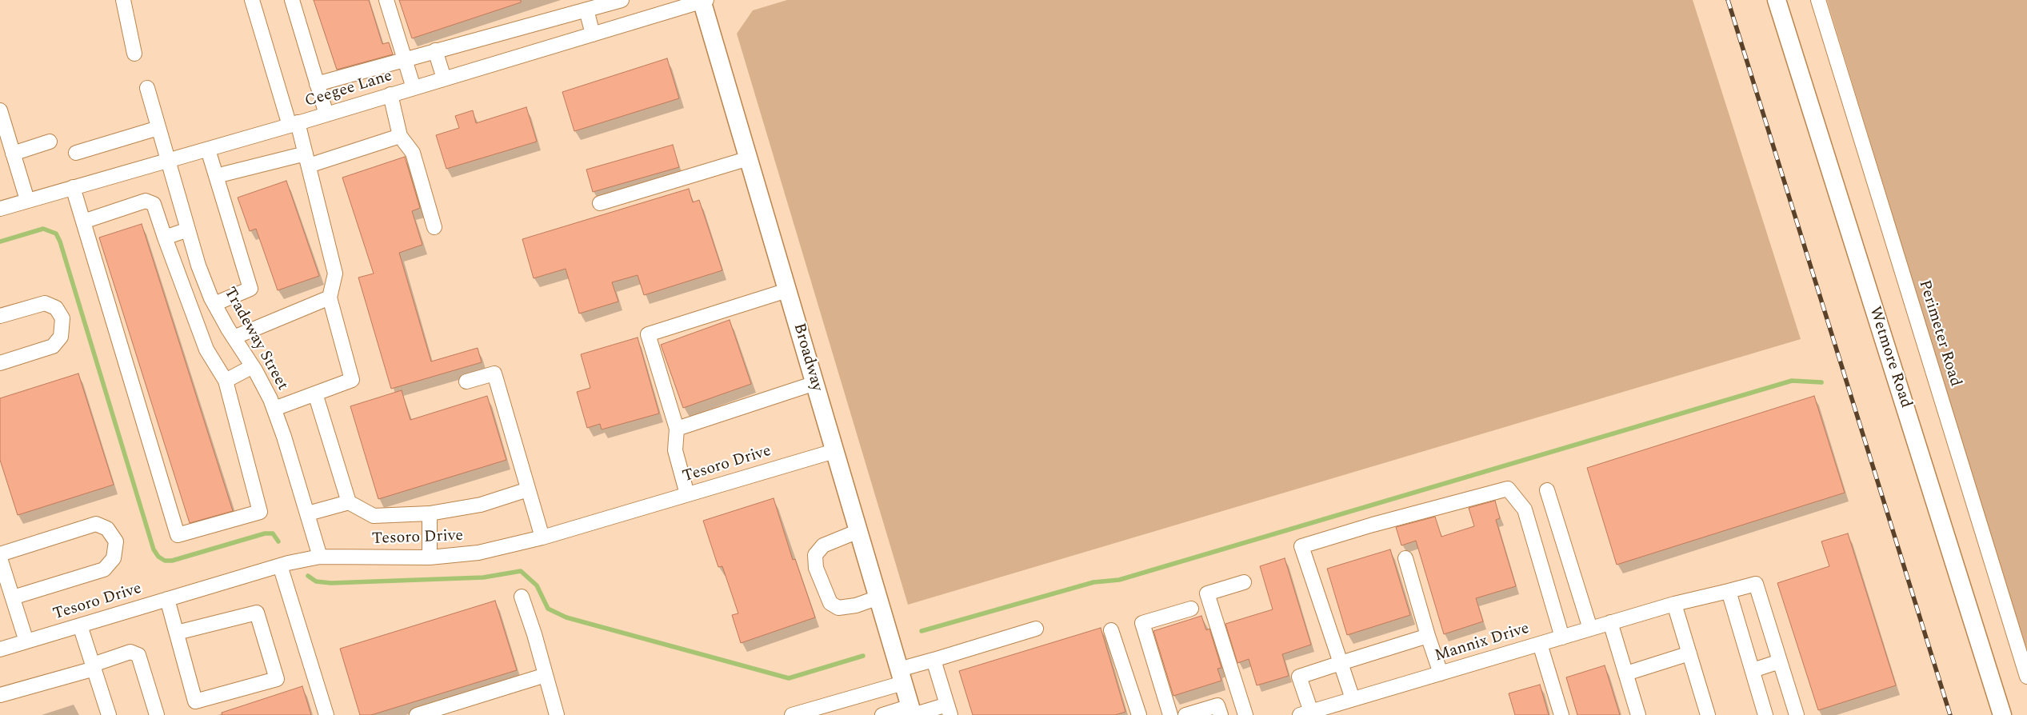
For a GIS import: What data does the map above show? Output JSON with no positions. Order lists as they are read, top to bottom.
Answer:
{
  "streets": {
    "main road": ["Broadway", "Wetmore Road"],
    "street": [
      "Ceegee Lane",
      "Perimeter Road",
      "Tradeway Street",
      "Tesoro Drive",
      "Mannix Drive"
    ]
  },
  "crossings": [
    ["Ceegee Lane", "Tradeway Street"],
    ["Ceegee Lane", "Broadway"],
    ["Tradeway Street", "Tesoro Drive"],
    ["Broadway", "Tesoro Drive"]
  ]
}
